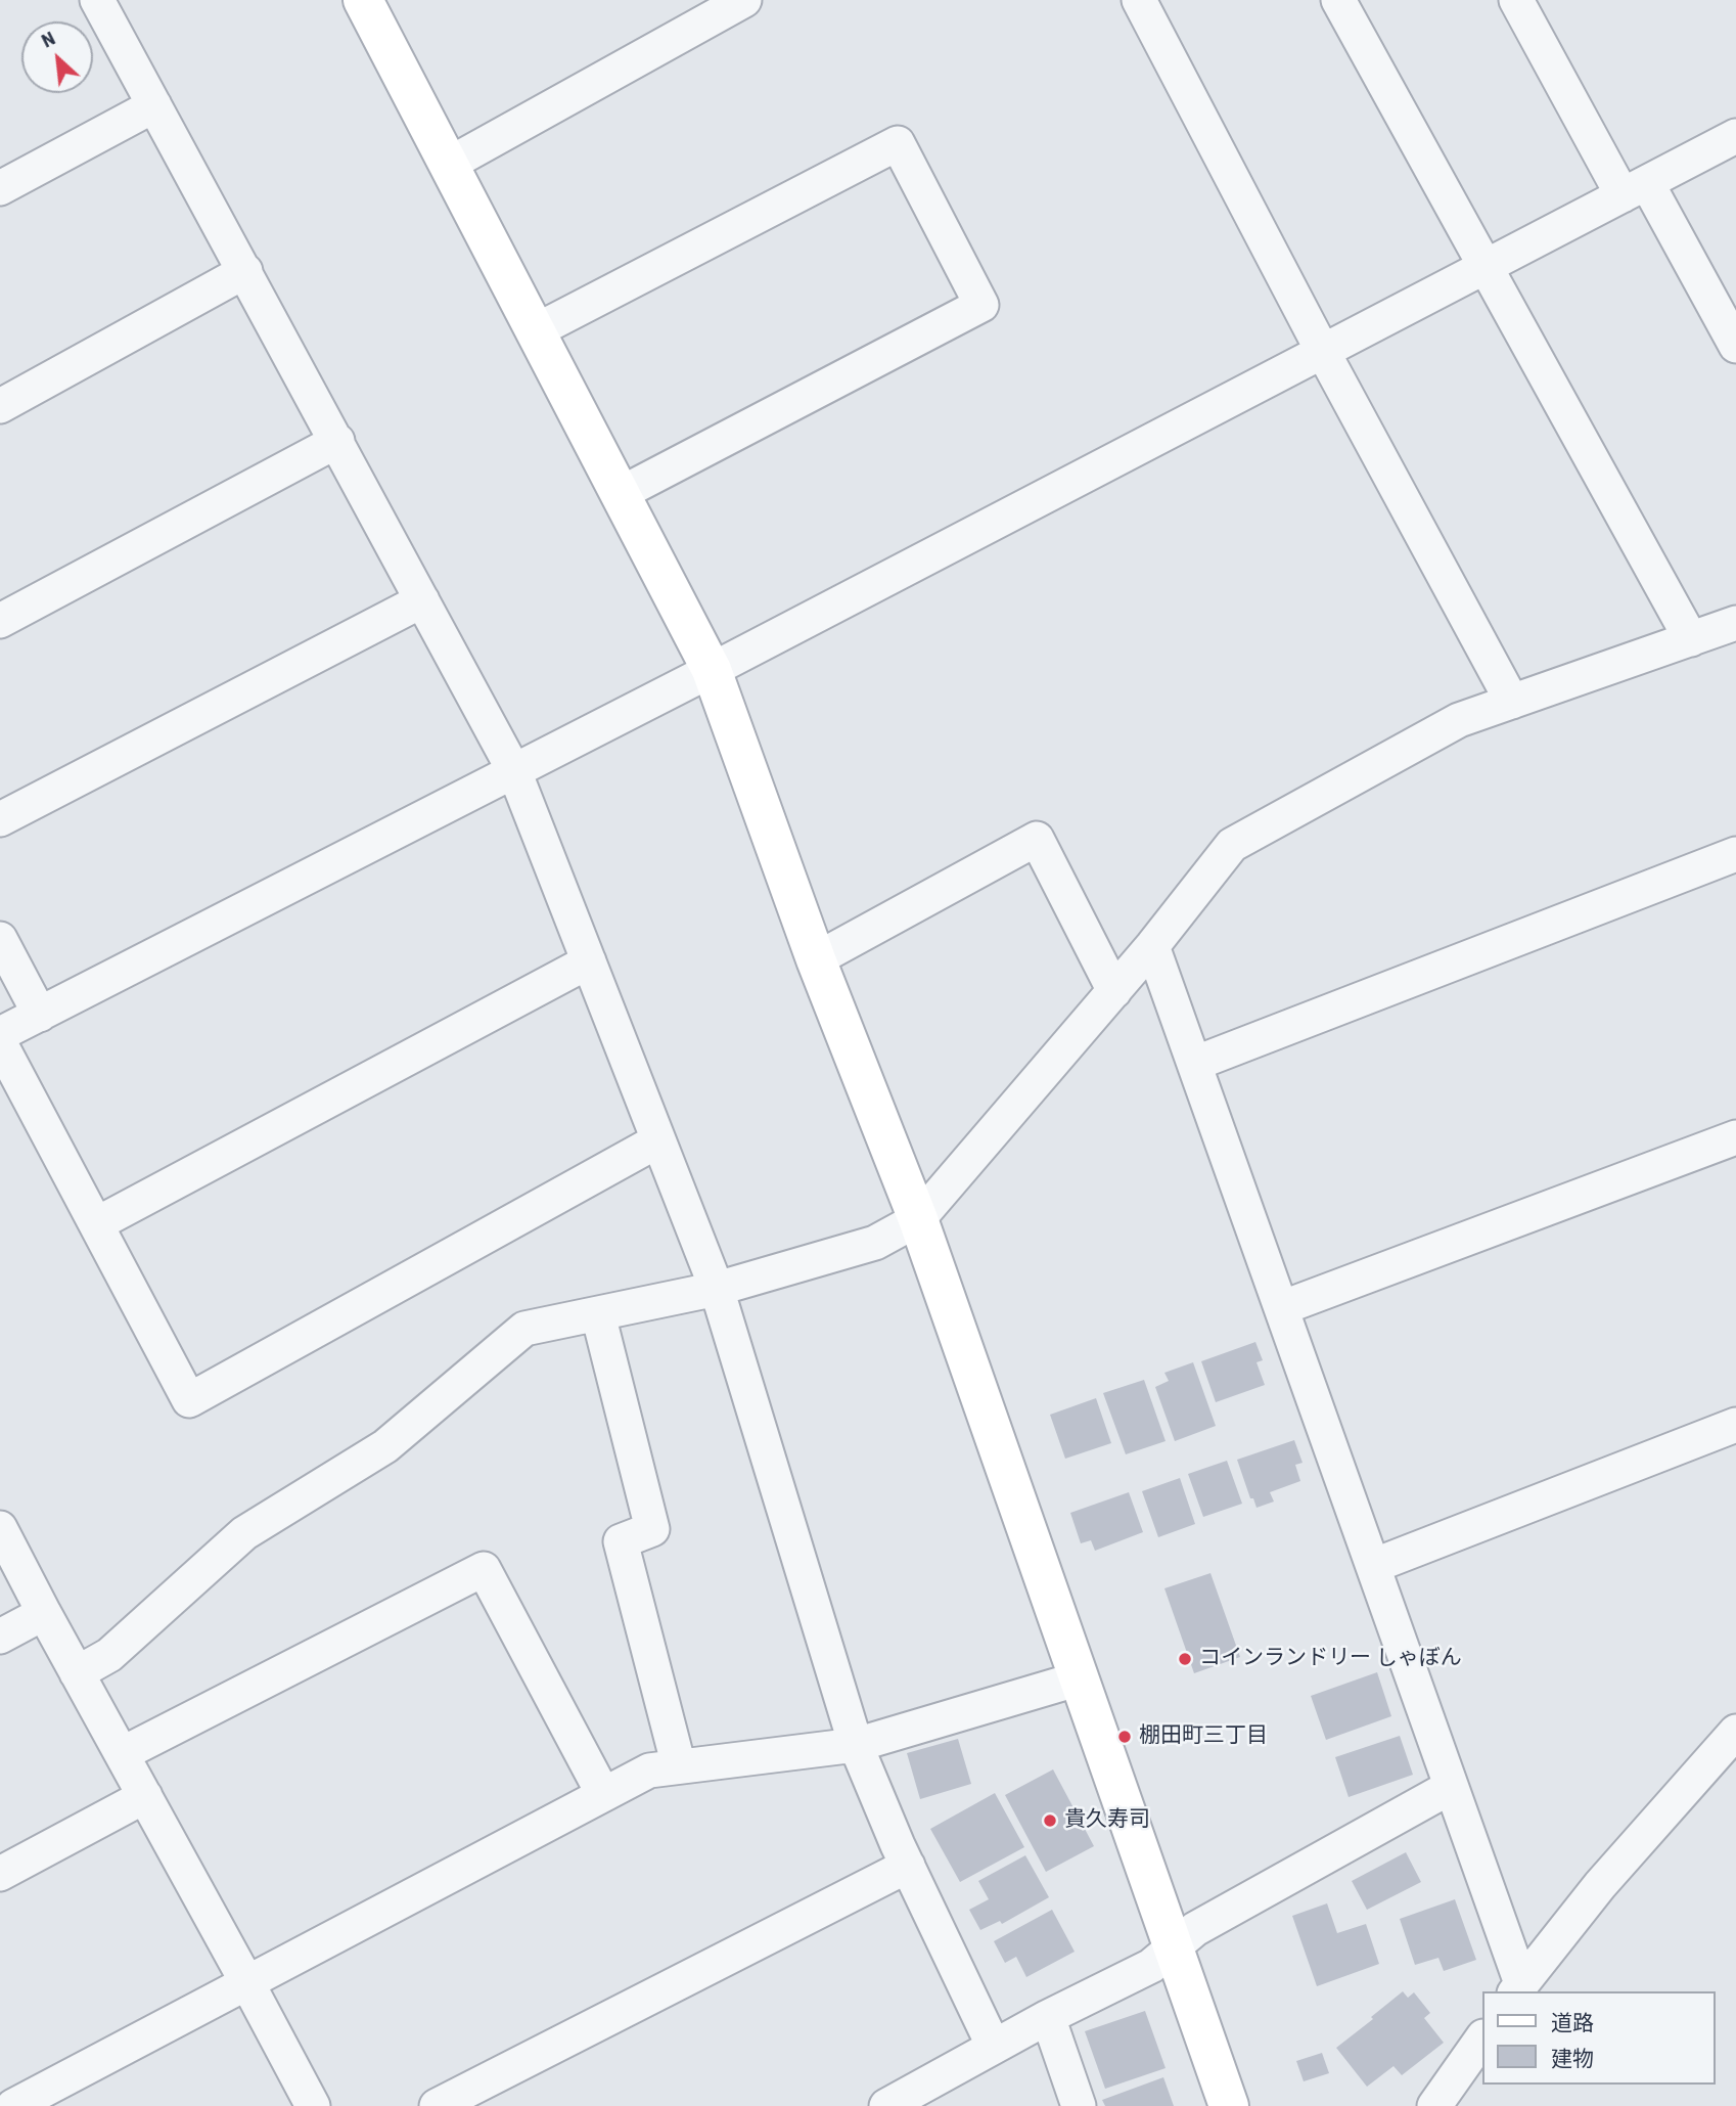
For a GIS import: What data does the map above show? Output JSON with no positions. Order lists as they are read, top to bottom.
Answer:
{
  "places": ["コインランドリー しゃぼん", "棚田町三丁目", "貴久寿司"],
  "legend": ["道路", "建物"],
  "north": "top left"
}
